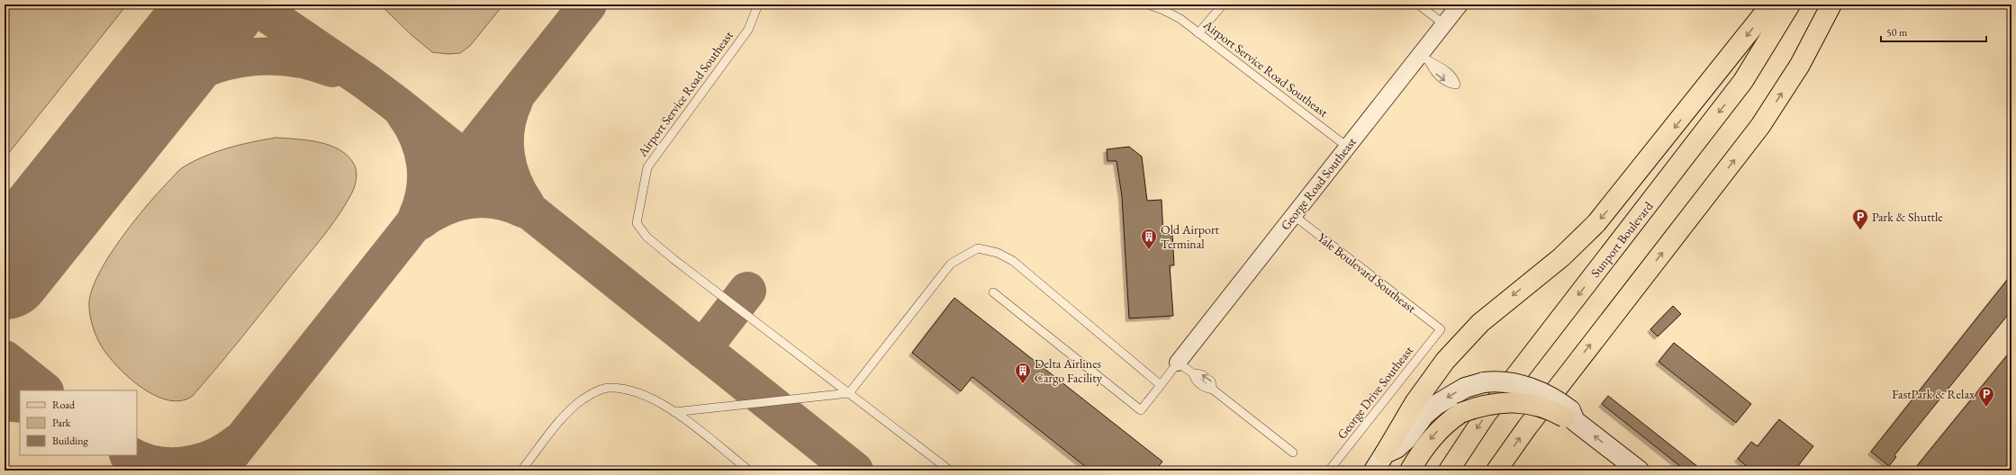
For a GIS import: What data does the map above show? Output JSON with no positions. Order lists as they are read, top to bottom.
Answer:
{
  "streets": {
    "main road": ["Sunport Boulevard"],
    "street": ["George Road Southeast"],
    "lane": ["Airport Service Road Southeast", "Yale Boulevard Southeast", "George Drive Southeast"]
  },
  "crossings": [
    ["Airport Service Road Southeast", "George Road Southeast"],
    ["George Road Southeast", "Yale Boulevard Southeast"],
    ["Yale Boulevard Southeast", "George Drive Southeast"]
  ],
  "places": {
    "parking": ["Park & Shuttle", "FastPark & Relax"],
    "building": ["Old Airport Terminal", "Delta Airlines Cargo Facility"]
  },
  "legend": ["Road", "Park", "Building"],
  "scale_bar": "50 m"
}
